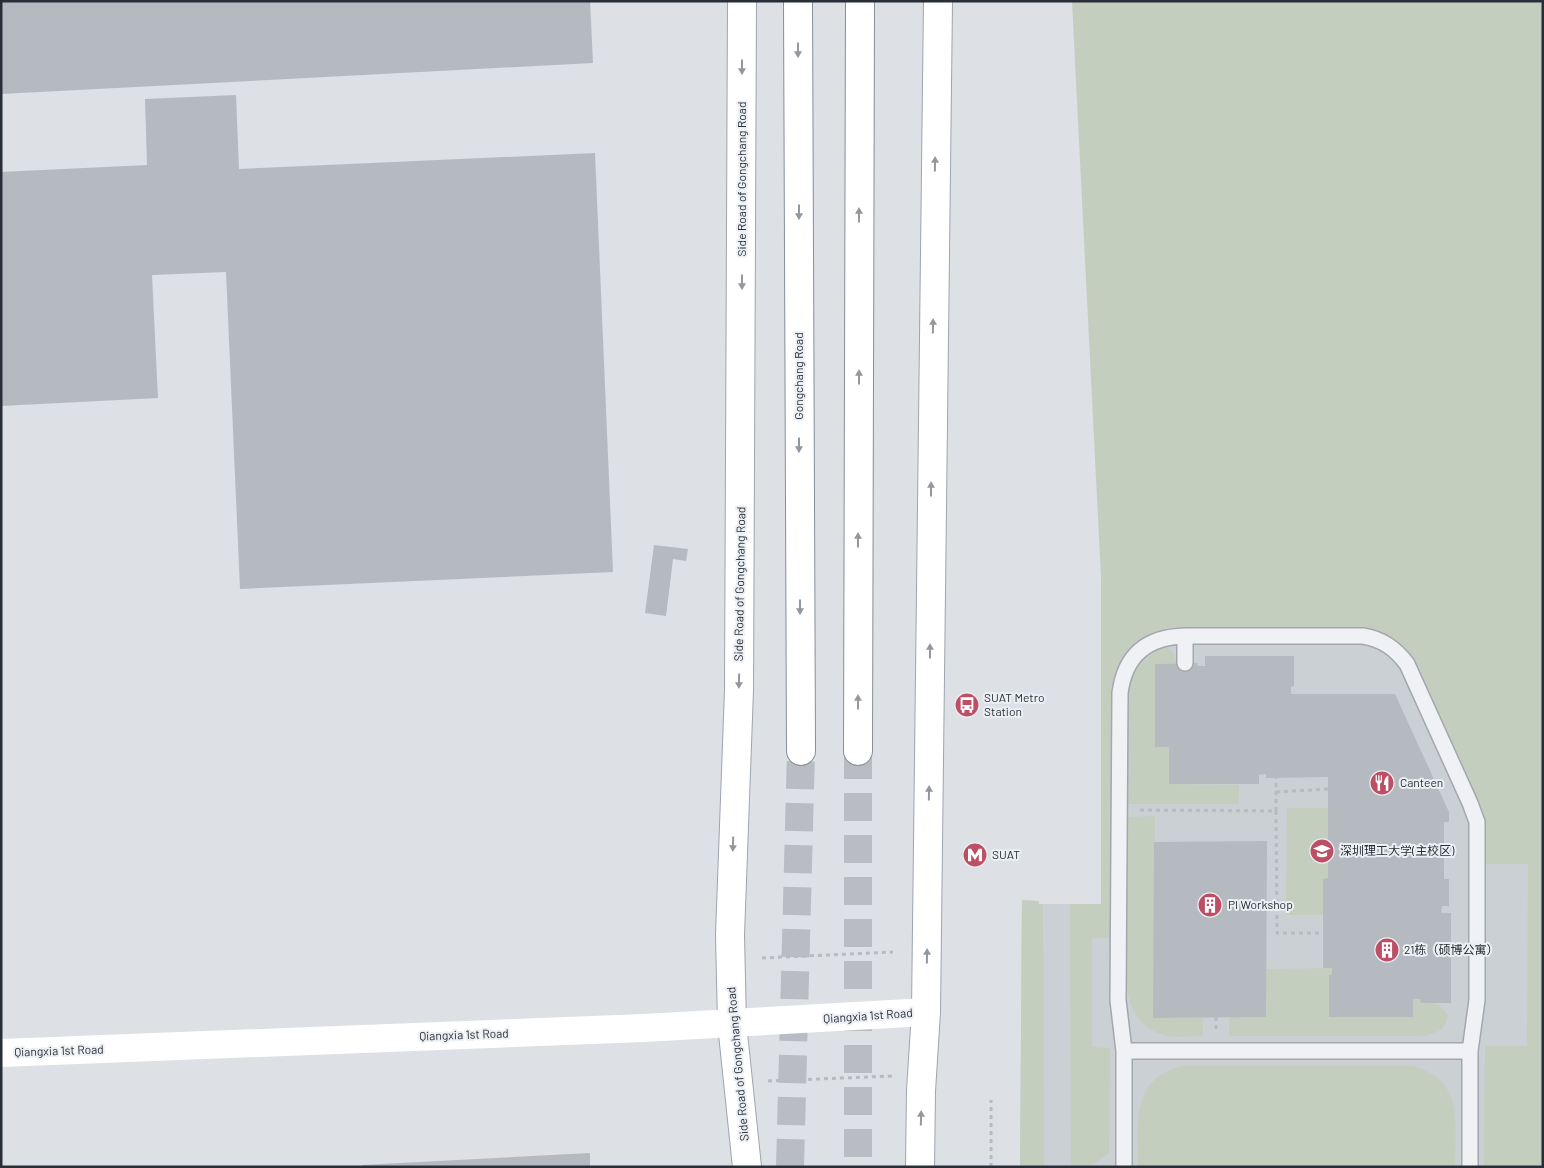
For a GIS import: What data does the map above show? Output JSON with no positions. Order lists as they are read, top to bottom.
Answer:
{
  "streets": {
    "main road": ["Side Road of Gongchang Road", "Gongchang Road", "Qiangxia 1st Road"]
  },
  "crossings": [
    ["Side Road of Gongchang Road", "Qiangxia 1st Road"]
  ],
  "places": {
    "bus stop": ["SUAT Metro Station"],
    "restaurant": ["Canteen"],
    "school or university": ["深圳理工大学(主校区)"],
    "metro station": ["SUAT"],
    "building": ["PI Workshop", "21栋（硕博公寓）"]
  }
}
